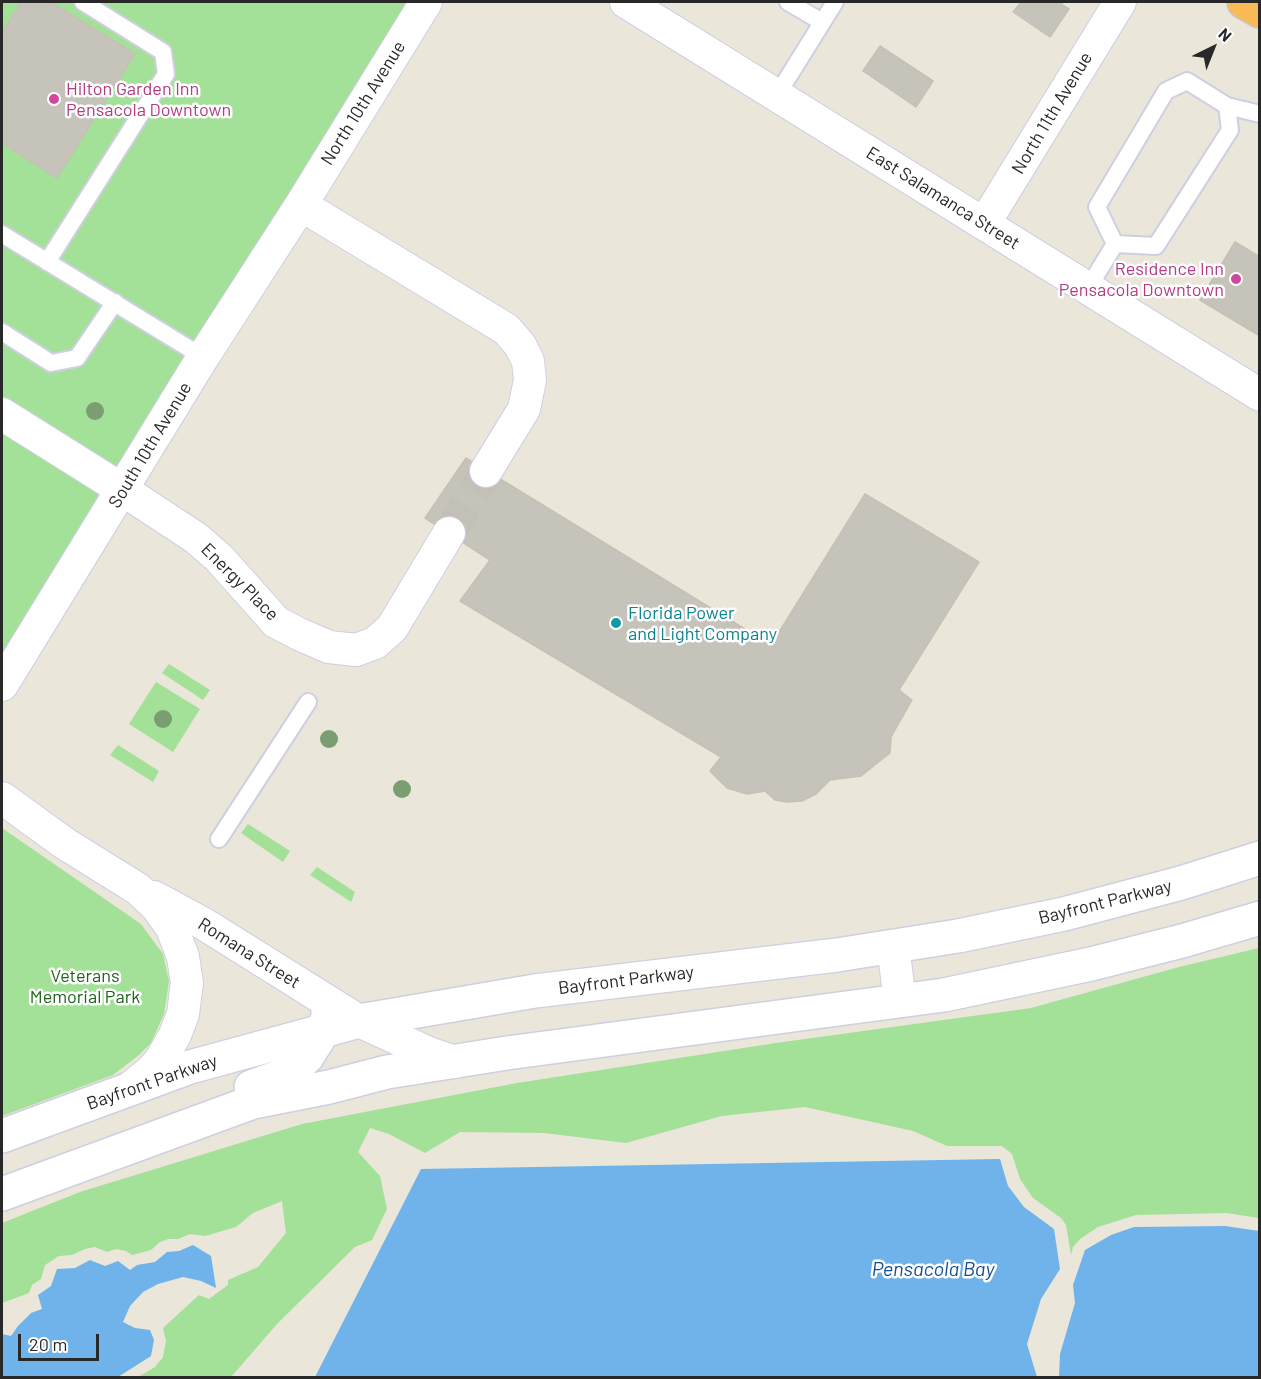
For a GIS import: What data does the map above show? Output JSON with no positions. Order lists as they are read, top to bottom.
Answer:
{
  "streets": {
    "main road": ["Bayfront Parkway"],
    "street": [
      "North 10th Avenue",
      "North 11th Avenue",
      "East Salamanca Street",
      "South 10th Avenue",
      "Energy Place",
      "Romana Street"
    ]
  },
  "crossings": [
    ["North 10th Avenue", "South 10th Avenue"],
    ["North 11th Avenue", "East Salamanca Street"],
    ["South 10th Avenue", "Energy Place"],
    ["Bayfront Parkway", "Romana Street"]
  ],
  "water": ["Pensacola Bay"],
  "parks": ["Veterans Memorial Park"],
  "places": ["Hilton Garden Inn Pensacola Downtown", "Residence Inn Pensacola Downtown", "Florida Power and Light Company"],
  "scale_bar": "20 m",
  "north": "top right"
}
